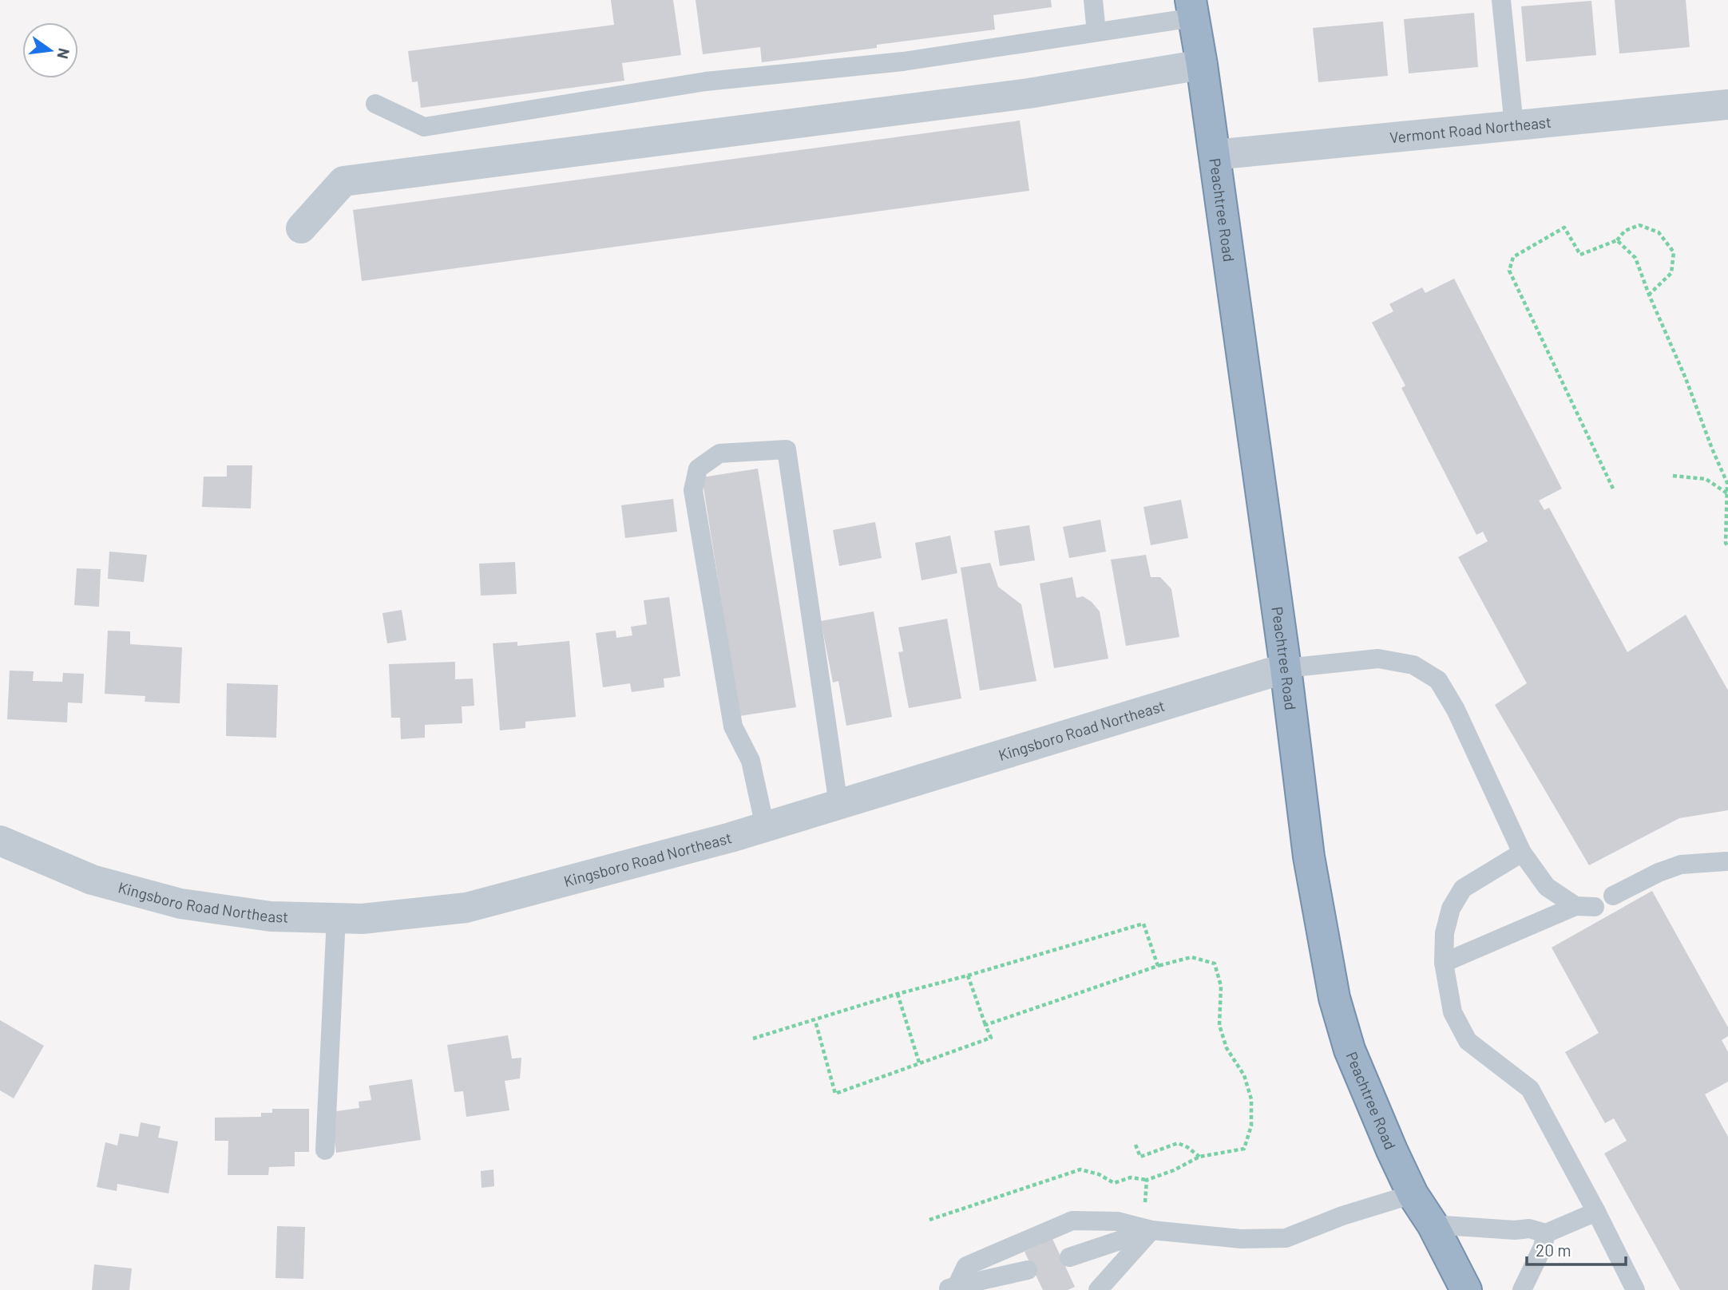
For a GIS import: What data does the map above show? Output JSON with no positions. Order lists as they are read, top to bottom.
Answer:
{
  "streets": {
    "highway": ["Peachtree Road"],
    "street": ["Vermont Road Northeast", "Kingsboro Road Northeast"]
  },
  "crossings": [
    ["Vermont Road Northeast", "Peachtree Road"],
    ["Peachtree Road", "Kingsboro Road Northeast"]
  ],
  "scale_bar": "20 m",
  "north": "right"
}
